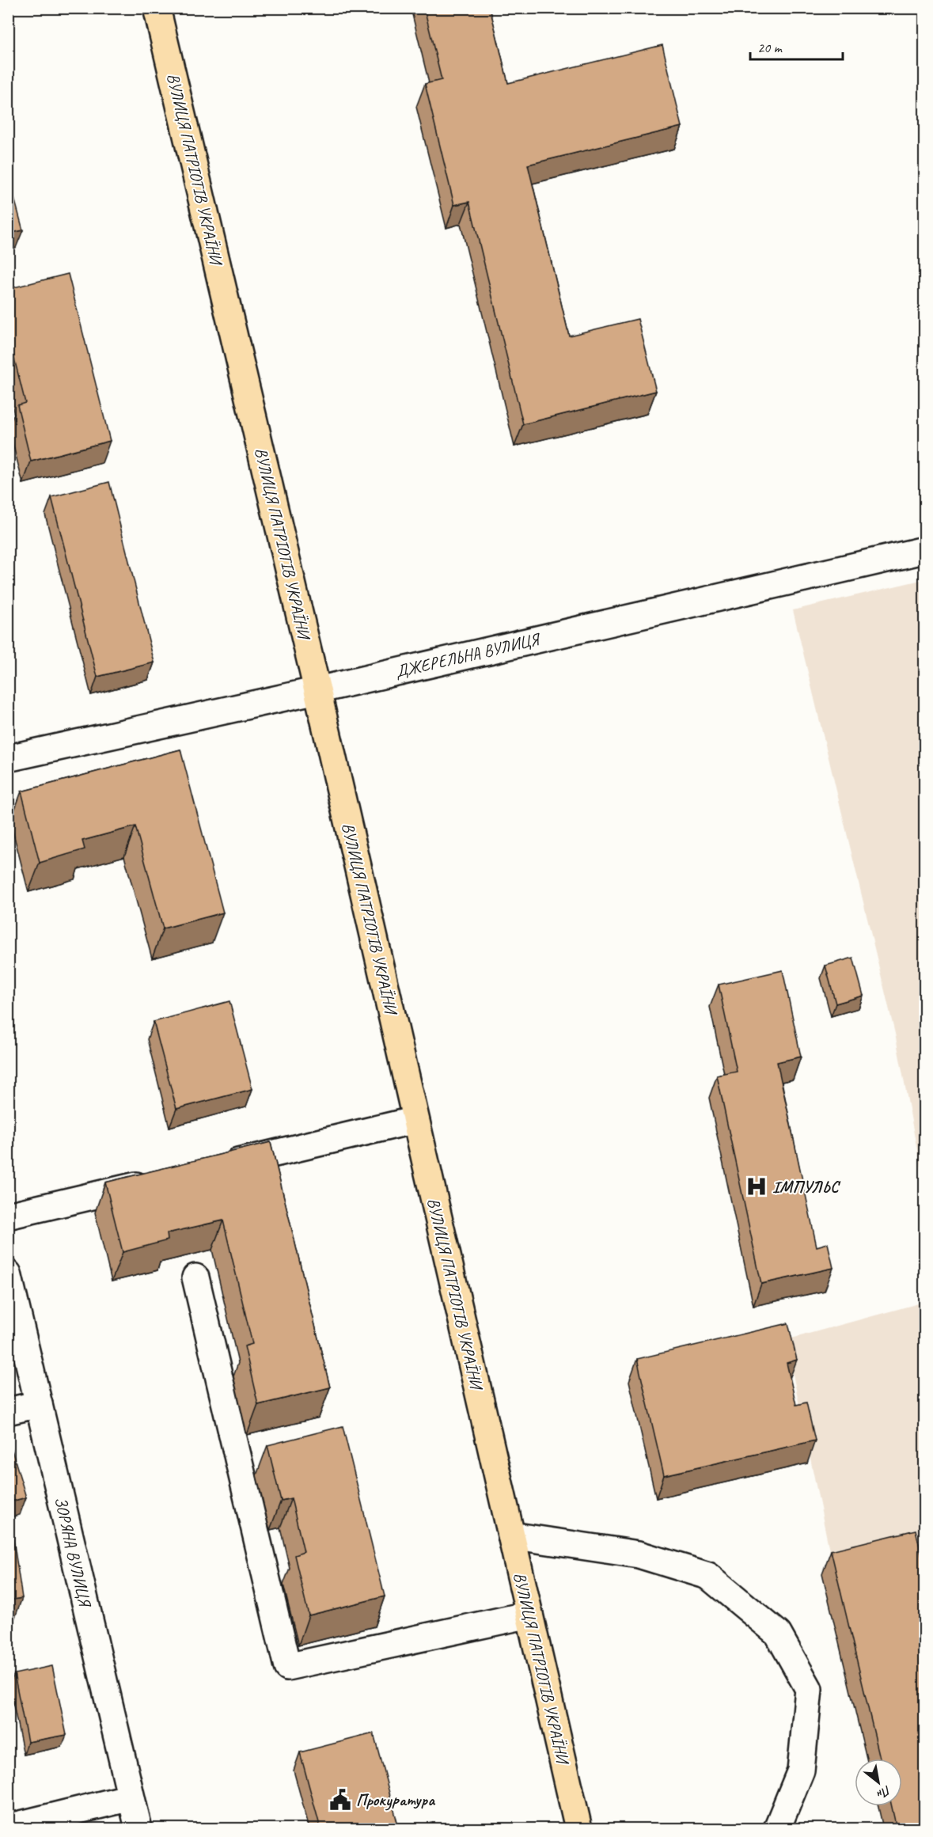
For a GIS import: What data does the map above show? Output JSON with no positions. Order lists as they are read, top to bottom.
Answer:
{
  "streets": {
    "main road": ["ВУЛИЦЯ ПАТРІОТІВ УКРАЇНИ"],
    "street": ["ДЖЕРЕЛЬНА ВУЛИЦЯ", "ЗОРЯНА ВУЛИЦЯ"]
  },
  "crossings": [
    ["ВУЛИЦЯ ПАТРІОТІВ УКРАЇНИ", "ДЖЕРЕЛЬНА ВУЛИЦЯ"]
  ],
  "places": {
    "hospital": ["ІМПУЛЬС"],
    "public building": ["Прокуратура"]
  },
  "scale_bar": "20 m",
  "north": "bottom right"
}
